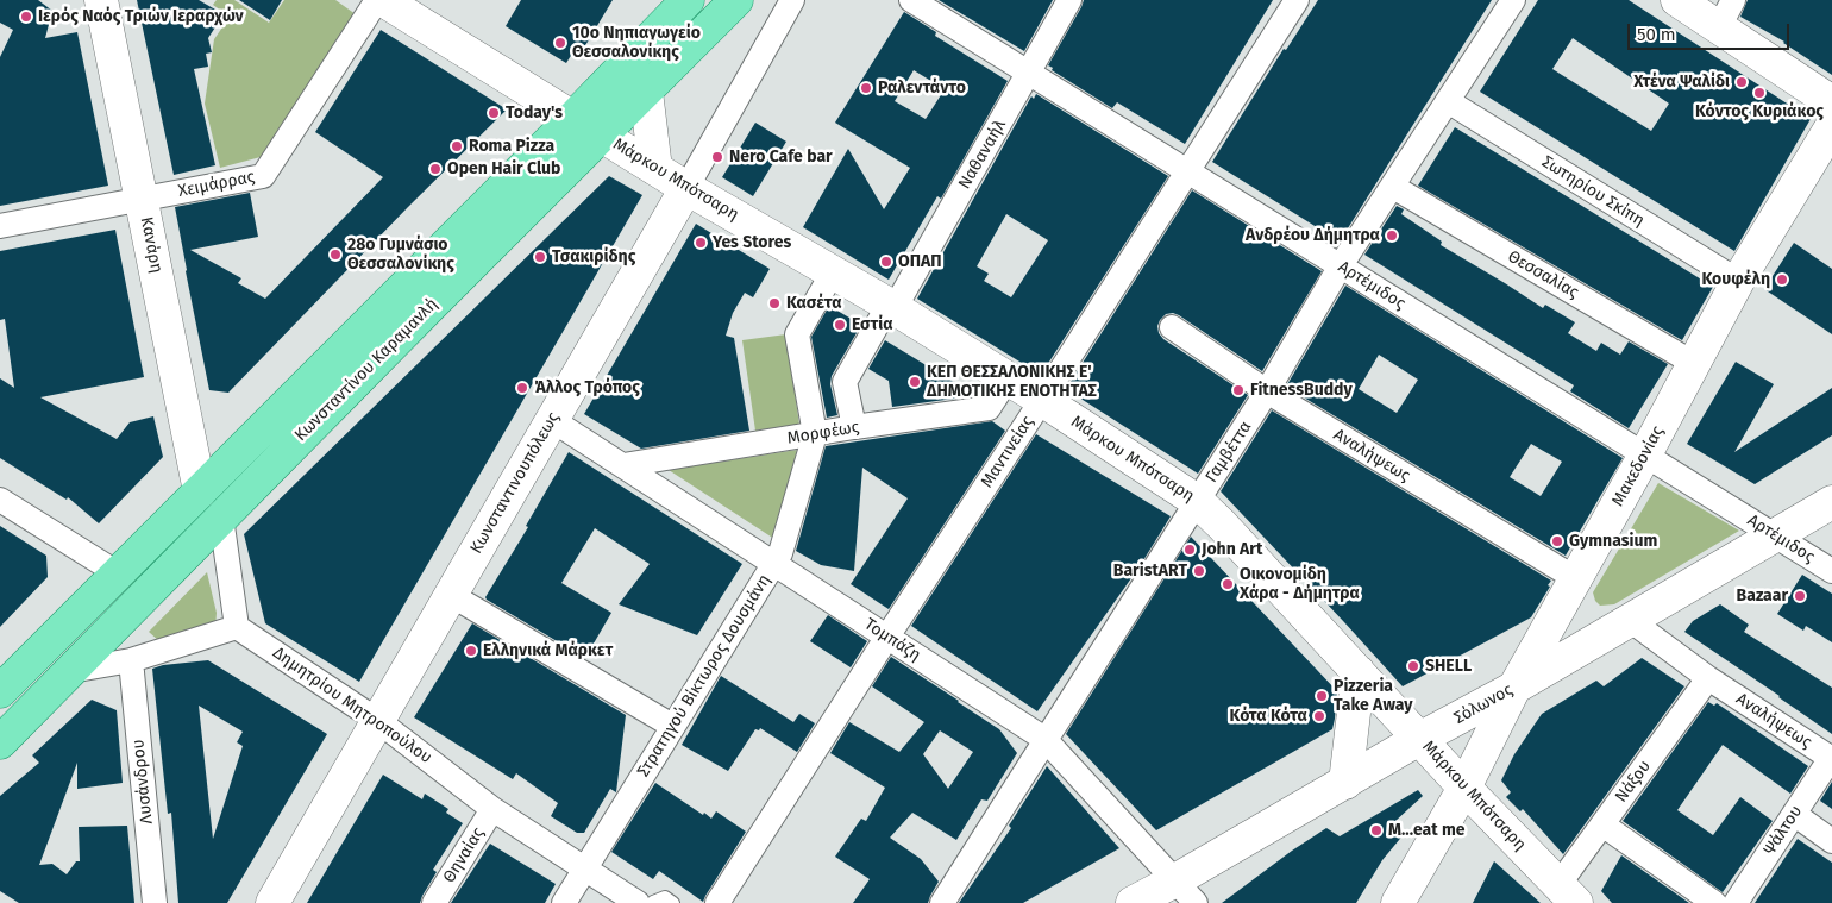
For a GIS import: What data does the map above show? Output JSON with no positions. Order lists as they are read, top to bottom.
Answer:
{
  "streets": {
    "main road": ["Κωνσταντίνου Καραμανλή"],
    "street": [
      "Ναθαναήλ",
      "Μάρκου Μπότσαρη",
      "Χειμάρρας",
      "Σωτηρίου Σκίπη",
      "Κανάρη",
      "Θεσσαλίας",
      "Αρτέμιδος",
      "Μορφέως",
      "Μαντινείας",
      "Γαμβέττα",
      "Αναλήψεως",
      "Μακεδονίας",
      "Κωνσταντινουπόλεως",
      "Τομπάζη",
      "Στρατηγού Βίκτωρος Δουσμάνη",
      "Σόλωνος",
      "Δημητρίου Μητροπούλου",
      "Λυσάνδρου",
      "Νάξου",
      "Ψάλτου",
      "Θηναίας"
    ]
  },
  "crossings": [
    ["Ναθαναήλ", "Μάρκου Μπότσαρη"],
    ["Ναθαναήλ", "Αρτέμιδος"],
    ["Ναθαναήλ", "Μορφέως"],
    ["Μάρκου Μπότσαρη", "Κωνσταντίνου Καραμανλή"],
    ["Μάρκου Μπότσαρη", "Μορφέως"],
    ["Μάρκου Μπότσαρη", "Μαντινείας"],
    ["Μάρκου Μπότσαρη", "Γαμβέττα"],
    ["Μάρκου Μπότσαρη", "Μακεδονίας"],
    ["Μάρκου Μπότσαρη", "Κωνσταντινουπόλεως"],
    ["Μάρκου Μπότσαρη", "Σόλωνος"],
    ["Μάρκου Μπότσαρη", "Νάξου"],
    ["Χειμάρρας", "Κανάρη"],
    ["Σωτηρίου Σκίπη", "Γαμβέττα"],
    ["Σωτηρίου Σκίπη", "Μακεδονίας"],
    ["Κανάρη", "Κωνσταντίνου Καραμανλή"],
    ["Θεσσαλίας", "Γαμβέττα"],
    ["Θεσσαλίας", "Μακεδονίας"],
    ["Αρτέμιδος", "Μαντινείας"],
    ["Αρτέμιδος", "Γαμβέττα"],
    ["Αρτέμιδος", "Μακεδονίας"],
    ["Αρτέμιδος", "Σόλωνος"],
    ["Μορφέως", "Τομπάζη"],
    ["Μορφέως", "Στρατηγού Βίκτωρος Δουσμάνη"],
    ["Μαντινείας", "Τομπάζη"],
    ["Γαμβέττα", "Αναλήψεως"],
    ["Γαμβέττα", "Τομπάζη"],
    ["Αναλήψεως", "Μακεδονίας"],
    ["Αναλήψεως", "Σόλωνος"],
    ["Αναλήψεως", "Νάξου"],
    ["Αναλήψεως", "Ψάλτου"],
    ["Μακεδονίας", "Σόλωνος"],
    ["Κωνσταντινουπόλεως", "Τομπάζη"],
    ["Κωνσταντινουπόλεως", "Δημητρίου Μητροπούλου"],
    ["Τομπάζη", "Στρατηγού Βίκτωρος Δουσμάνη"],
    ["Τομπάζη", "Σόλωνος"],
    ["Στρατηγού Βίκτωρος Δουσμάνη", "Δημητρίου Μητροπούλου"],
    ["Δημητρίου Μητροπούλου", "Θηναίας"]
  ],
  "places": [
    "Ιερός Ναός Τριών Ιεραρχών",
    "10ο Νηπιαγωγείο Θεσσαλονίκης",
    "Χτένα Ψαλίδι",
    "Ραλεντάντο",
    "Κόντος Κυριάκος",
    "Today's",
    "Roma Pizza",
    "Nero Cafe bar",
    "Open Hair Club",
    "Ανδρέου Δήμητρα",
    "Yes Stores",
    "28ο Γυμνάσιο Θεσσαλονίκης",
    "Τσακιρίδης",
    "ΟΠΑΠ",
    "Κουφέλη",
    "Κασέτα",
    "Εστία",
    "ΚΕΠ ΘΕΣΣΑΛΟΝΙΚΗΣ Ε' ΔΗΜΟΤΙΚΗΣ ΕΝΟΤΗΤΑΣ",
    "Άλλος Τρόπος",
    "FitnessBuddy",
    "Gymnasium",
    "John Art",
    "BaristART",
    "Οικονομίδη Χάρα - Δήμητρα",
    "Bazaar",
    "Ελληνικά Μάρκετ",
    "SHELL",
    "Pizzeria Take Away",
    "Κότα Κότα",
    "M...eat me"
  ],
  "scale_bar": "50 m"
}
